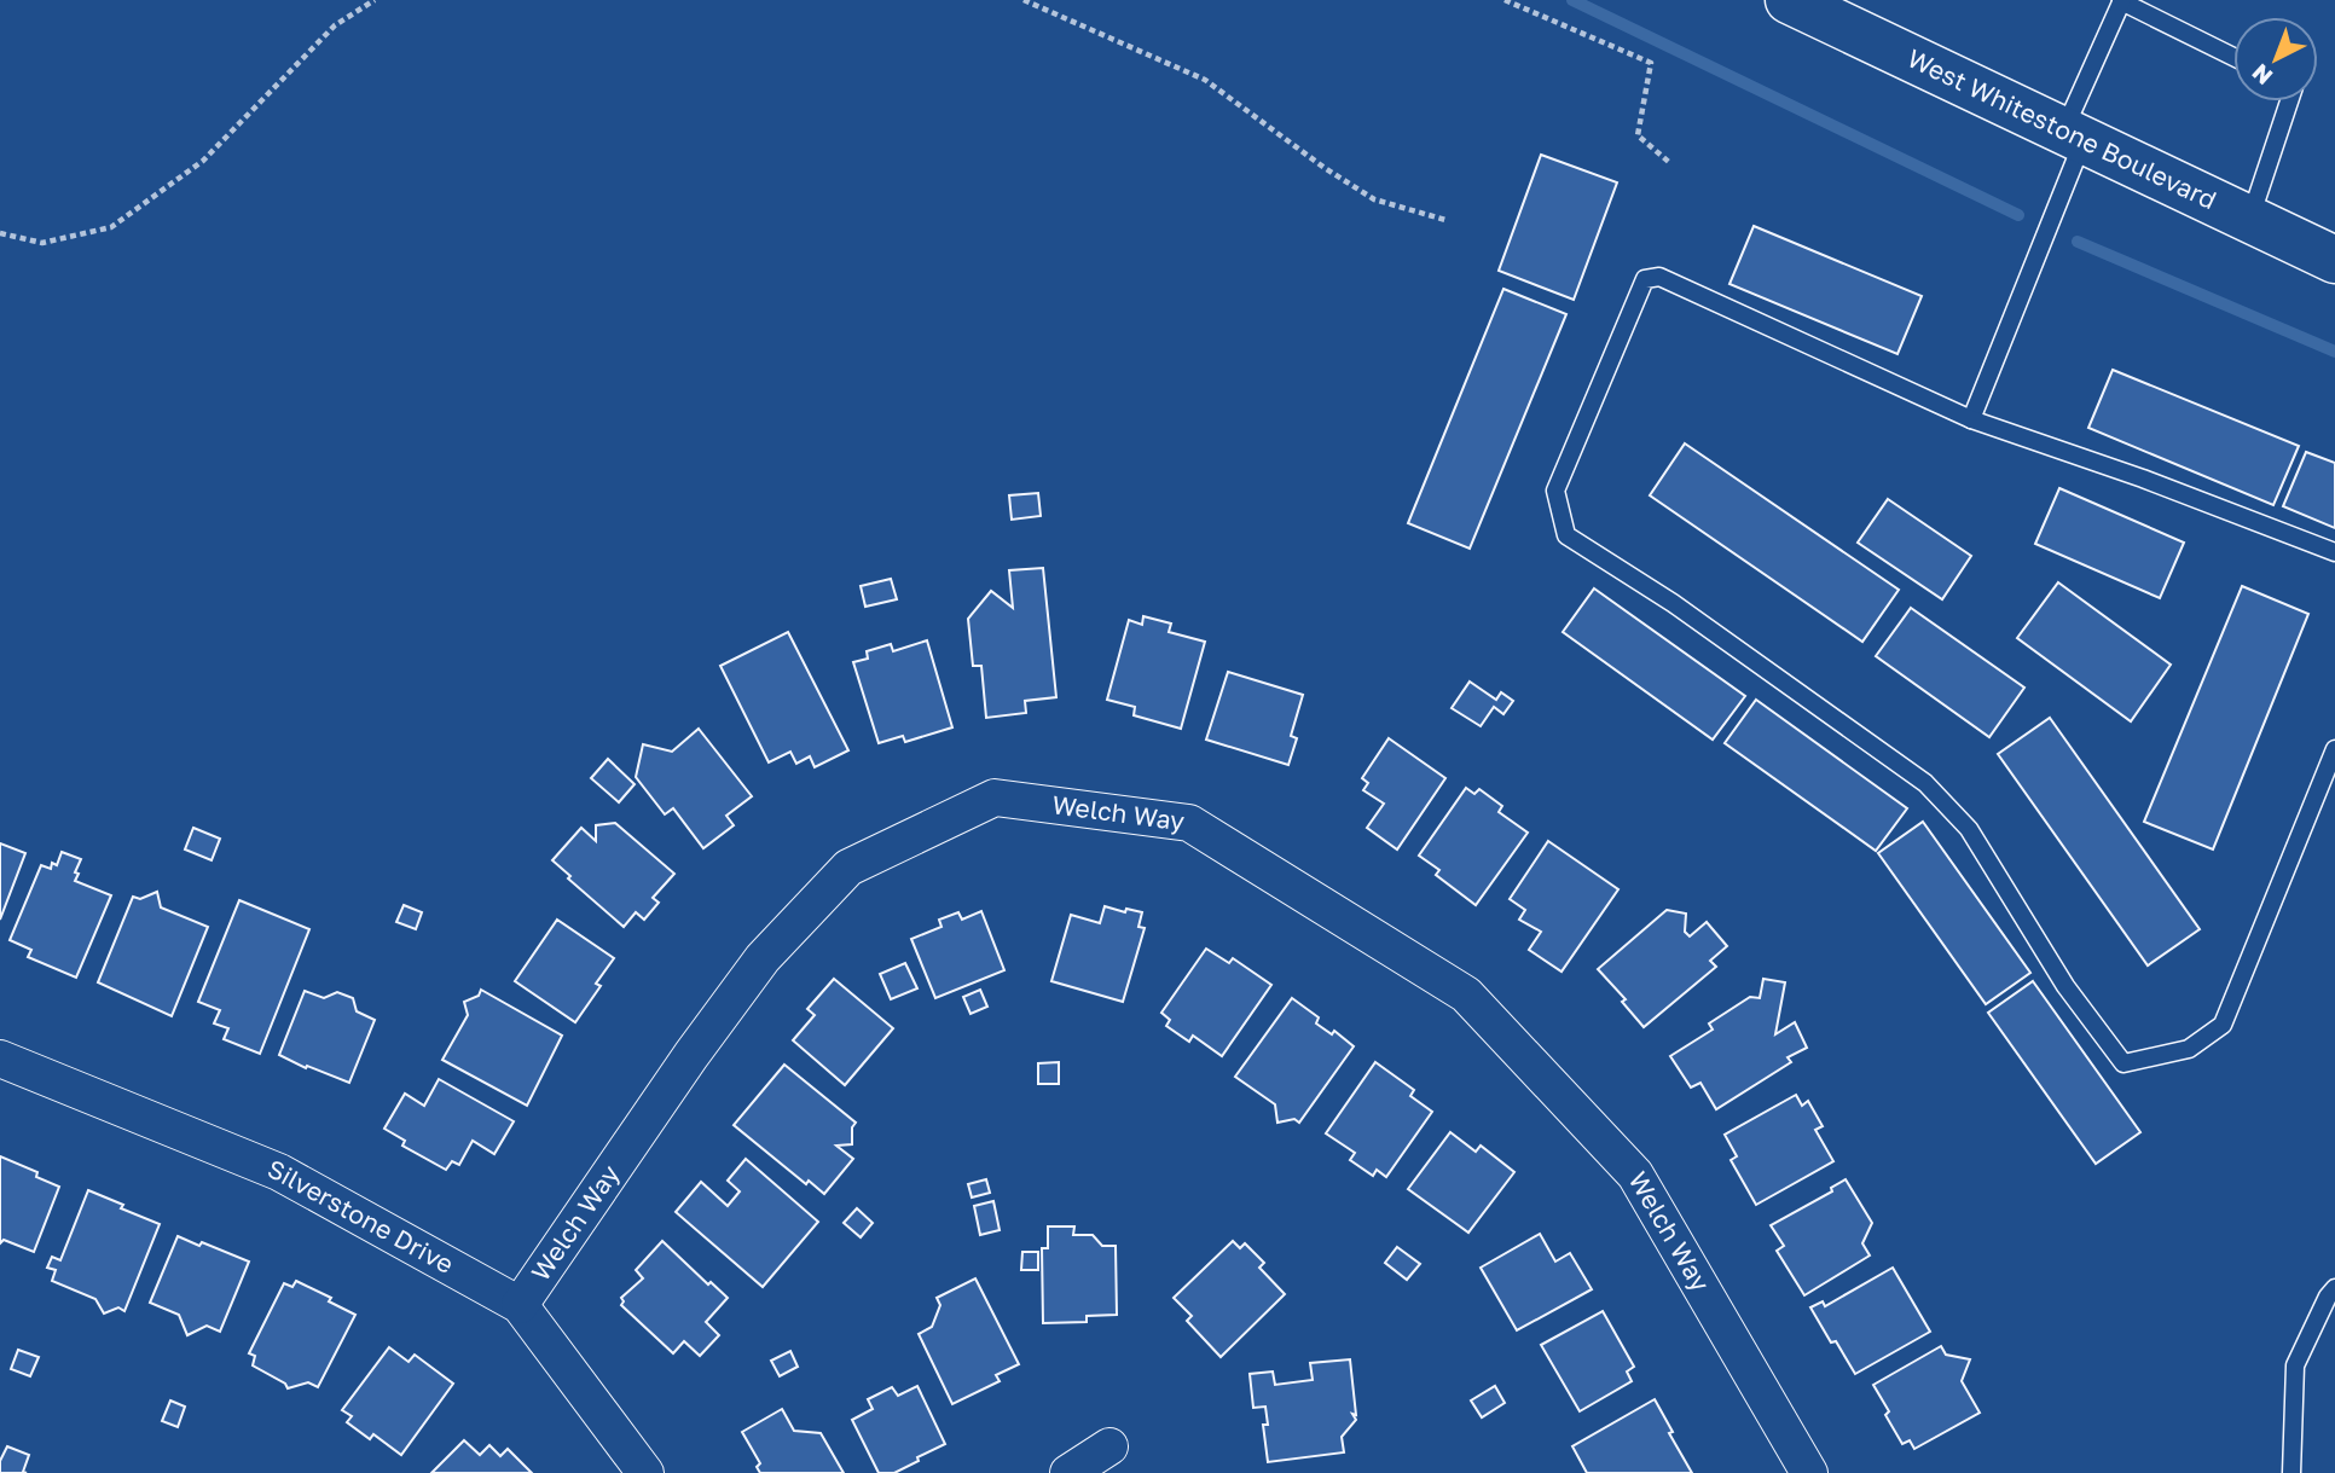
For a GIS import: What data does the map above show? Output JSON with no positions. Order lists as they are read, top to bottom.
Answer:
{
  "streets": {
    "main road": ["West Whitestone Boulevard"],
    "street": ["Welch Way", "Silverstone Drive"]
  },
  "crossings": [
    ["Welch Way", "Silverstone Drive"]
  ],
  "north": "bottom left"
}
